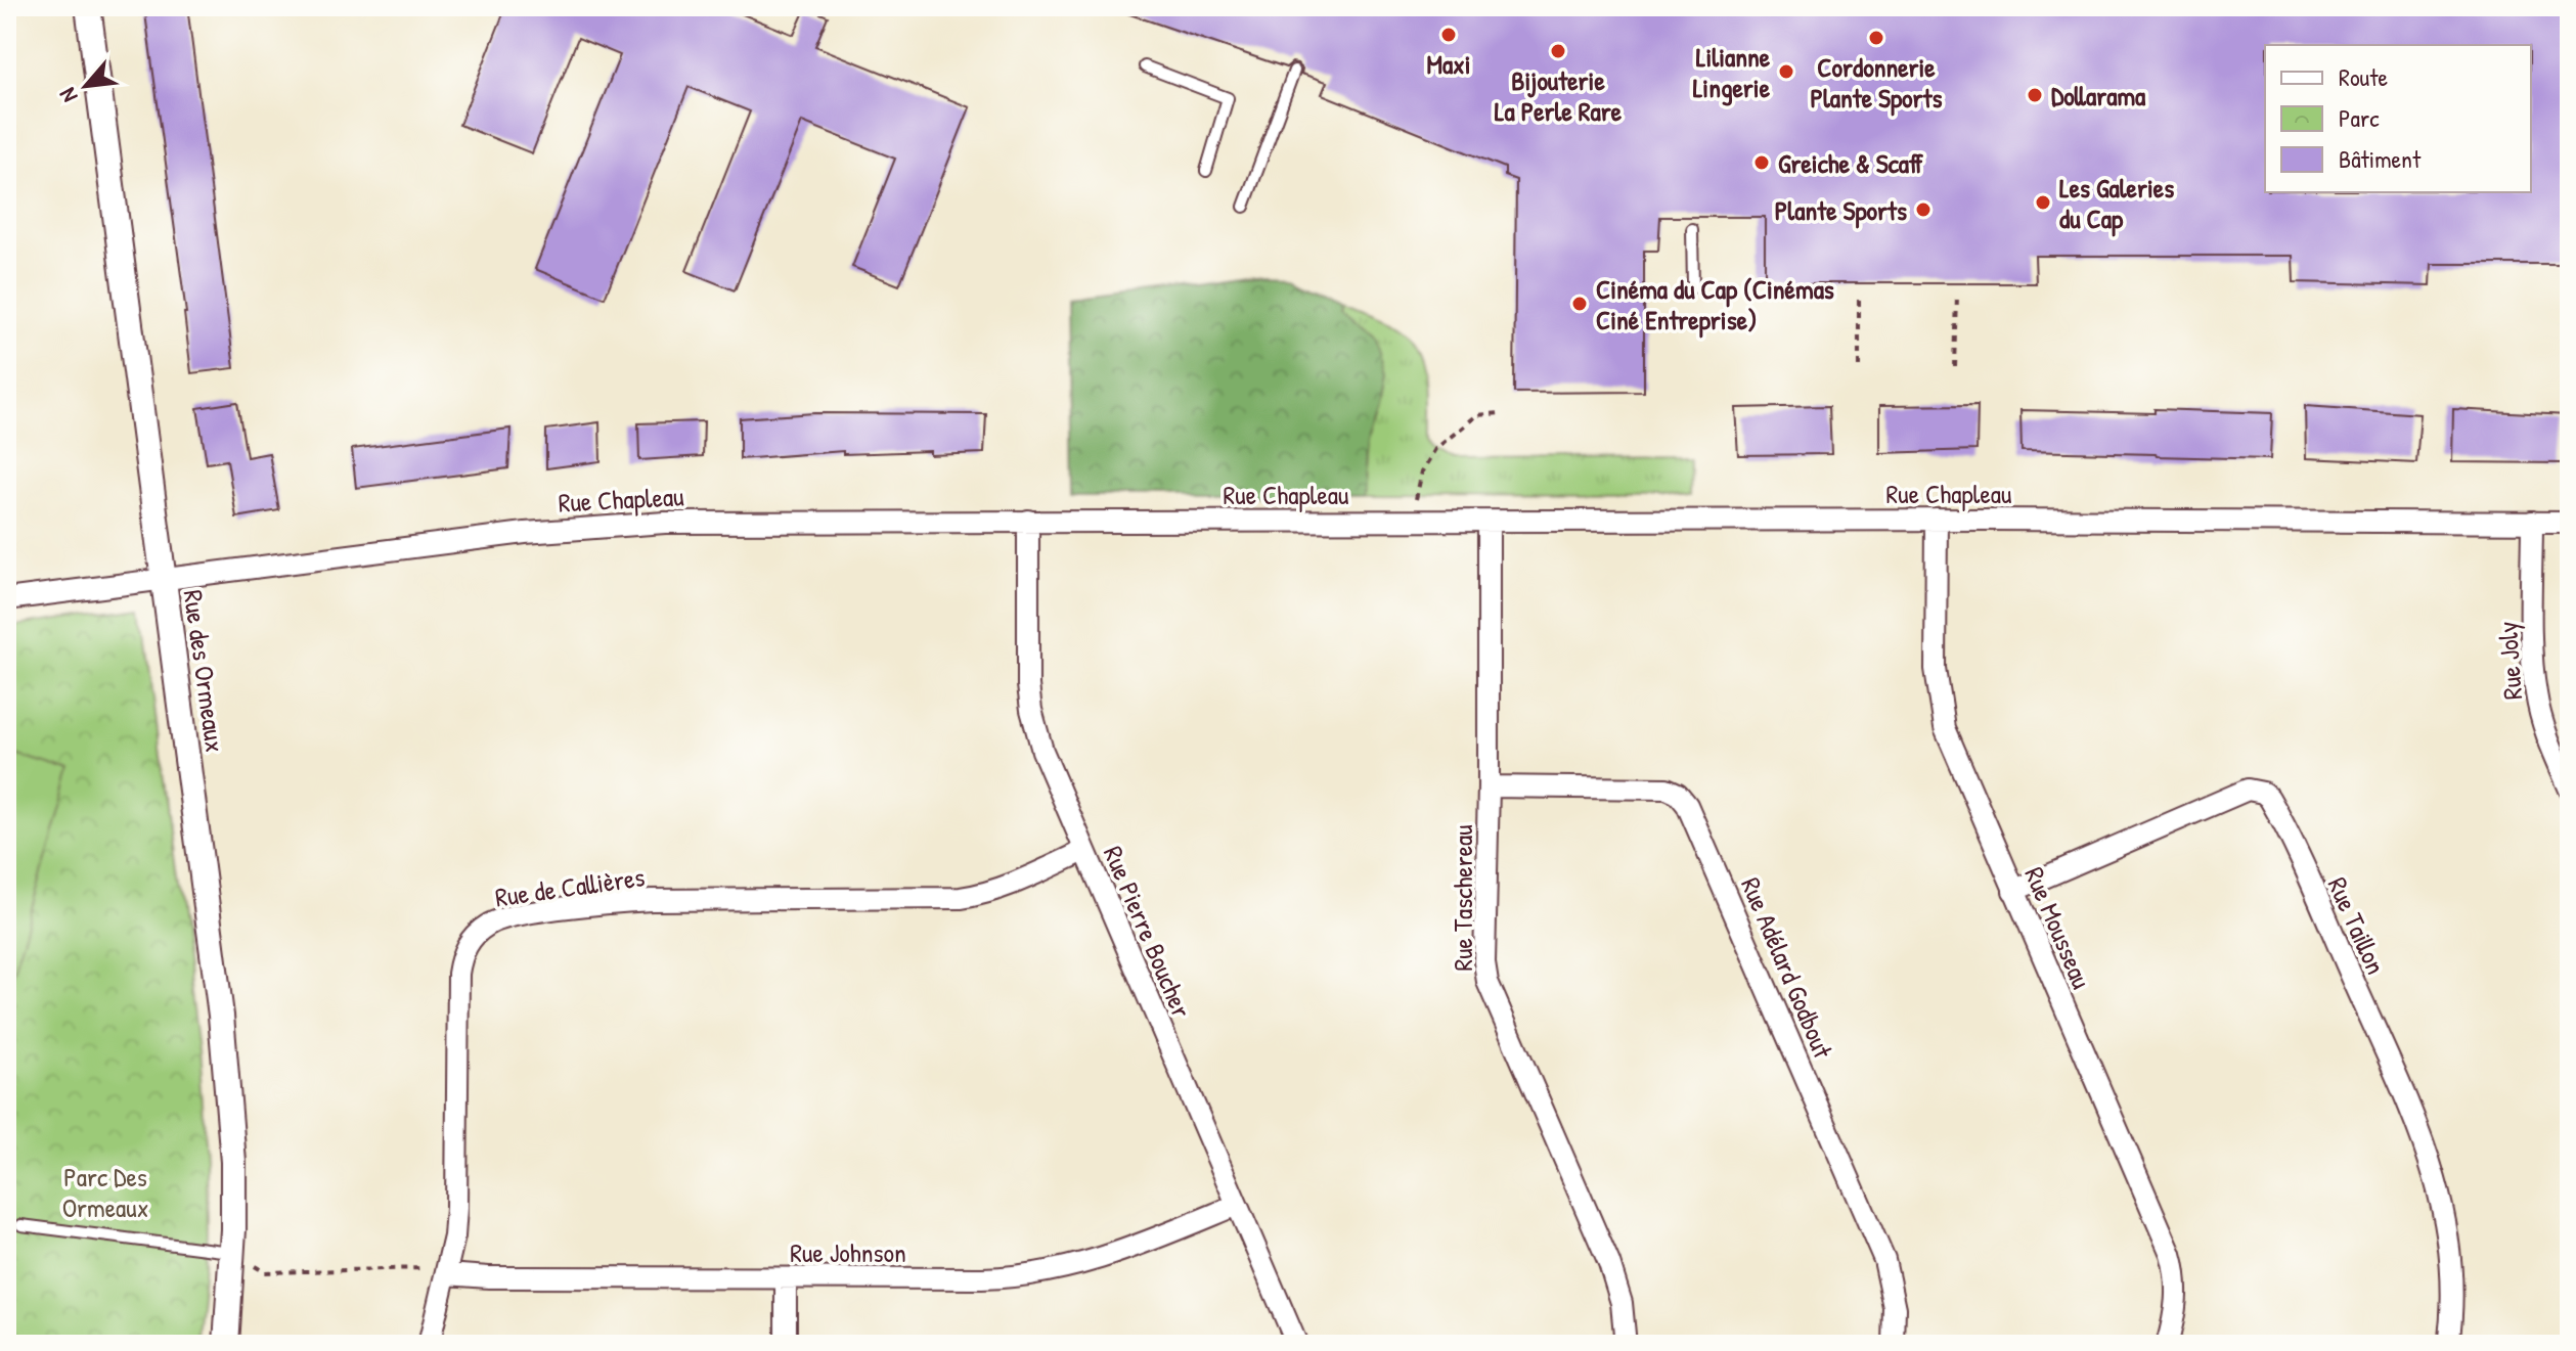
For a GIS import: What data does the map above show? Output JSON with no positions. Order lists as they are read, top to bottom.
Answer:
{
  "streets": {
    "street": [
      "Rue Chapleau",
      "Rue Joly",
      "Rue des Ormeaux",
      "Rue de Callières",
      "Rue Taschereau",
      "Rue Taillon",
      "Rue Mousseau",
      "Rue Pierre Boucher",
      "Rue Adélard Godbout",
      "Rue Johnson"
    ]
  },
  "crossings": [
    ["Rue Chapleau", "Rue Joly"],
    ["Rue Chapleau", "Rue des Ormeaux"],
    ["Rue Chapleau", "Rue Taschereau"],
    ["Rue Chapleau", "Rue Mousseau"],
    ["Rue Chapleau", "Rue Pierre Boucher"],
    ["Rue de Callières", "Rue Pierre Boucher"],
    ["Rue de Callières", "Rue Johnson"],
    ["Rue Taschereau", "Rue Adélard Godbout"],
    ["Rue Taillon", "Rue Mousseau"],
    ["Rue Pierre Boucher", "Rue Johnson"]
  ],
  "parks": ["Parc Des Ormeaux"],
  "places": [
    "Maxi",
    "Cordonnerie Plante Sports",
    "Bijouterie La Perle Rare",
    "Lilianne Lingerie",
    "Dollarama",
    "Greiche & Scaff",
    "Les Galeries du Cap",
    "Plante Sports",
    "Cinéma du Cap (Cinémas Ciné Entreprise)"
  ],
  "legend": ["Route", "Parc", "Bâtiment"],
  "north": "bottom left"
}
